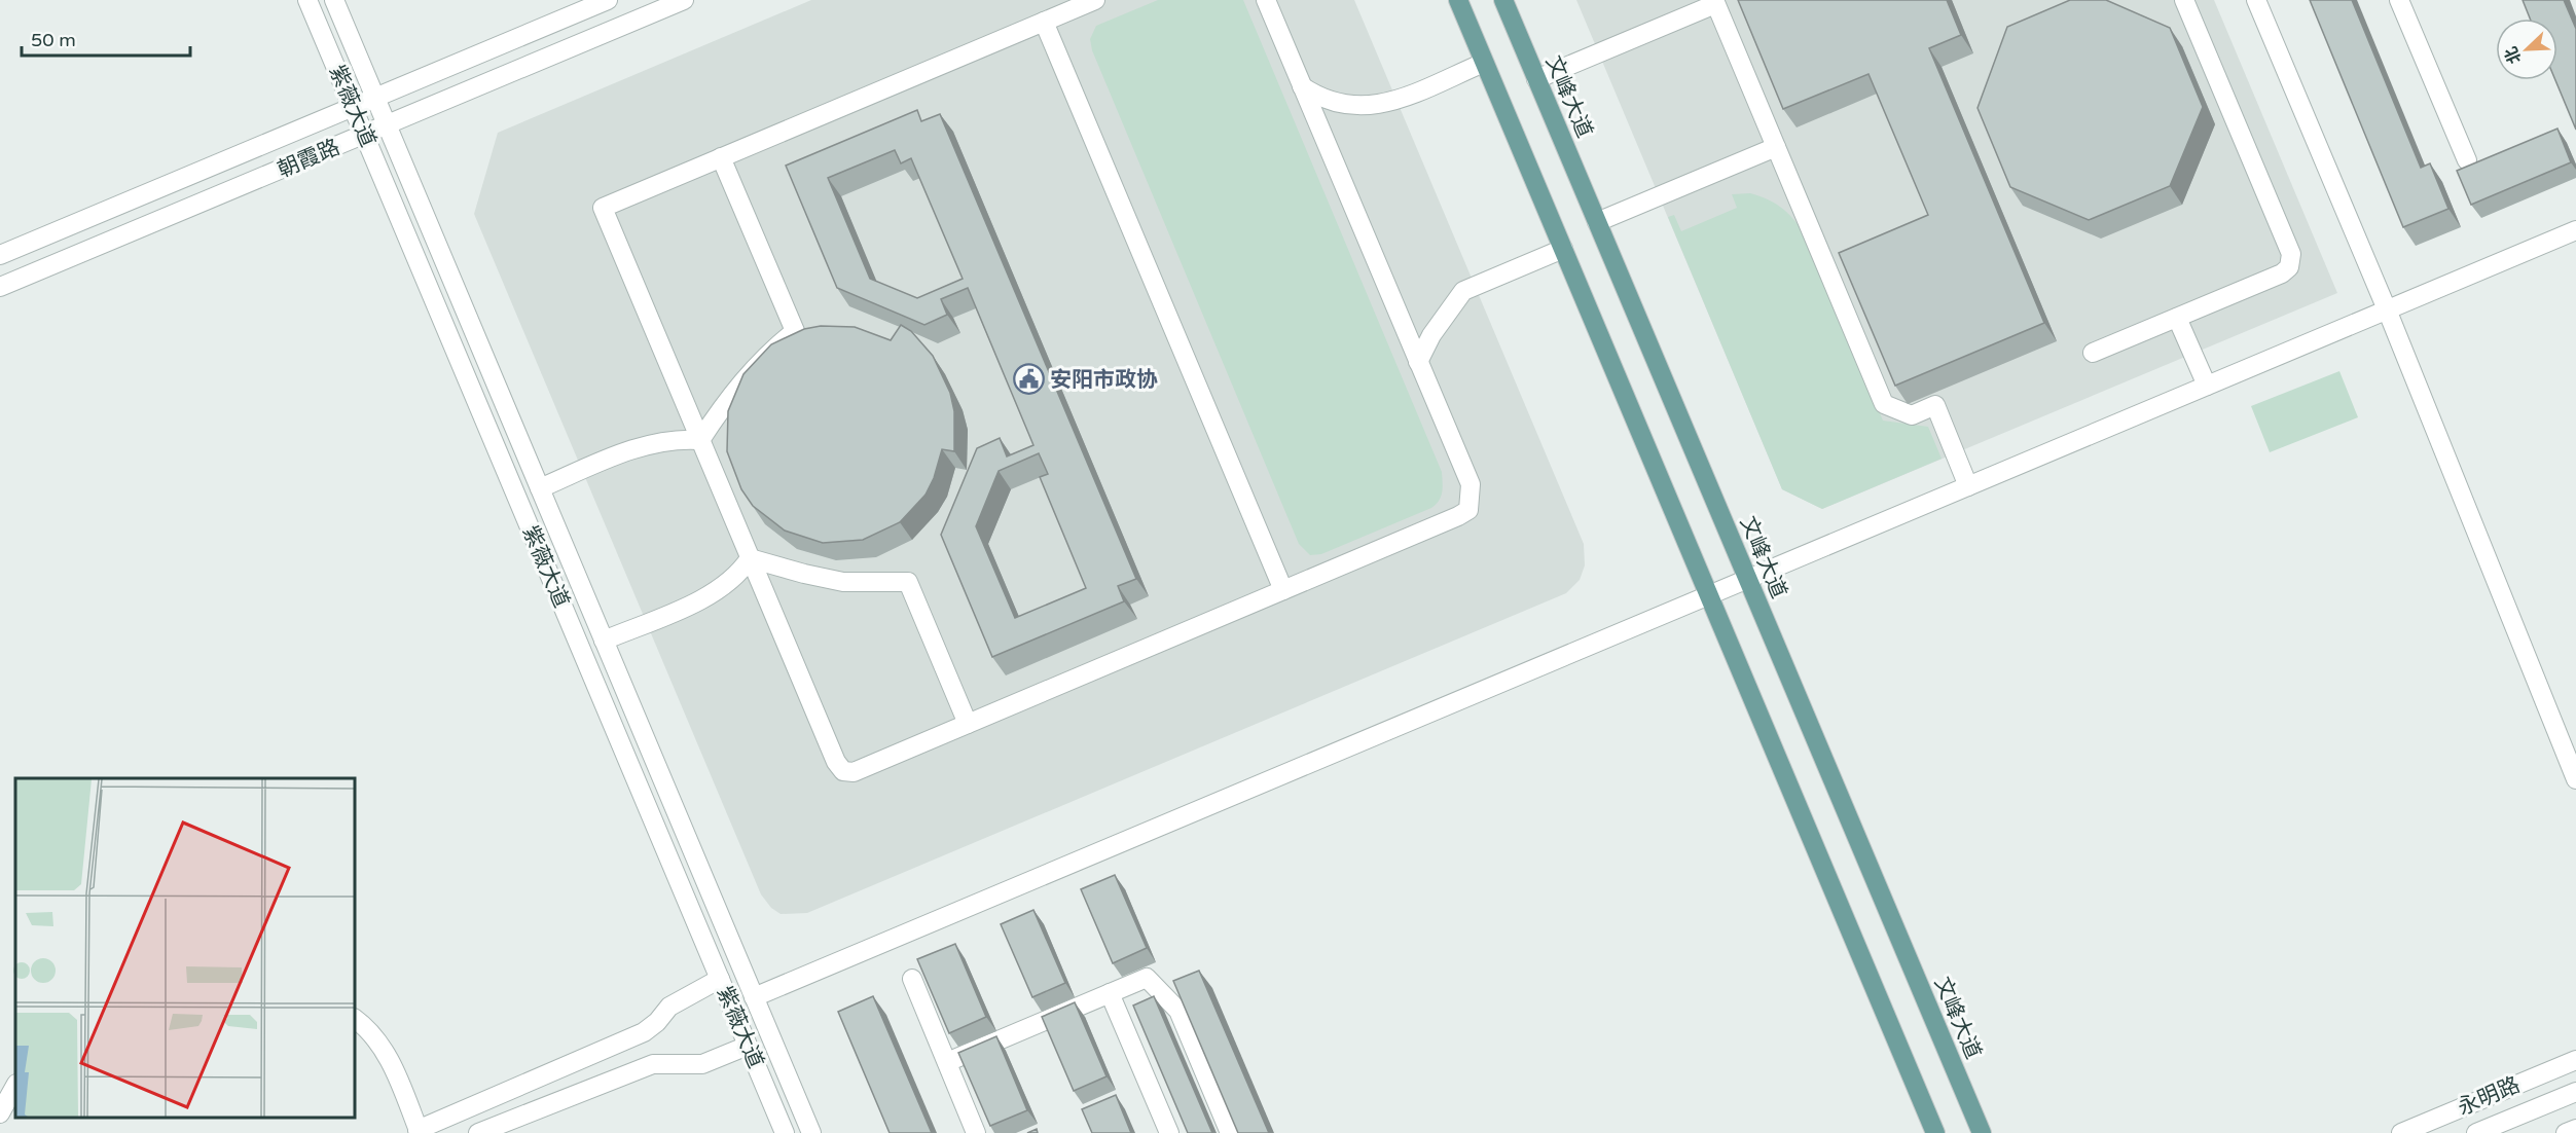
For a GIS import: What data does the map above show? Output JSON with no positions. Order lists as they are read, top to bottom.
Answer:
{
  "streets": {
    "main road": ["文峰大道"],
    "street": ["紫薇大道", "朝霞路", "永明路"]
  },
  "crossings": [
    ["紫薇大道", "朝霞路"]
  ],
  "places": {
    "public building": ["安阳市政协"]
  },
  "scale_bar": "50 m",
  "north": "bottom left"
}
